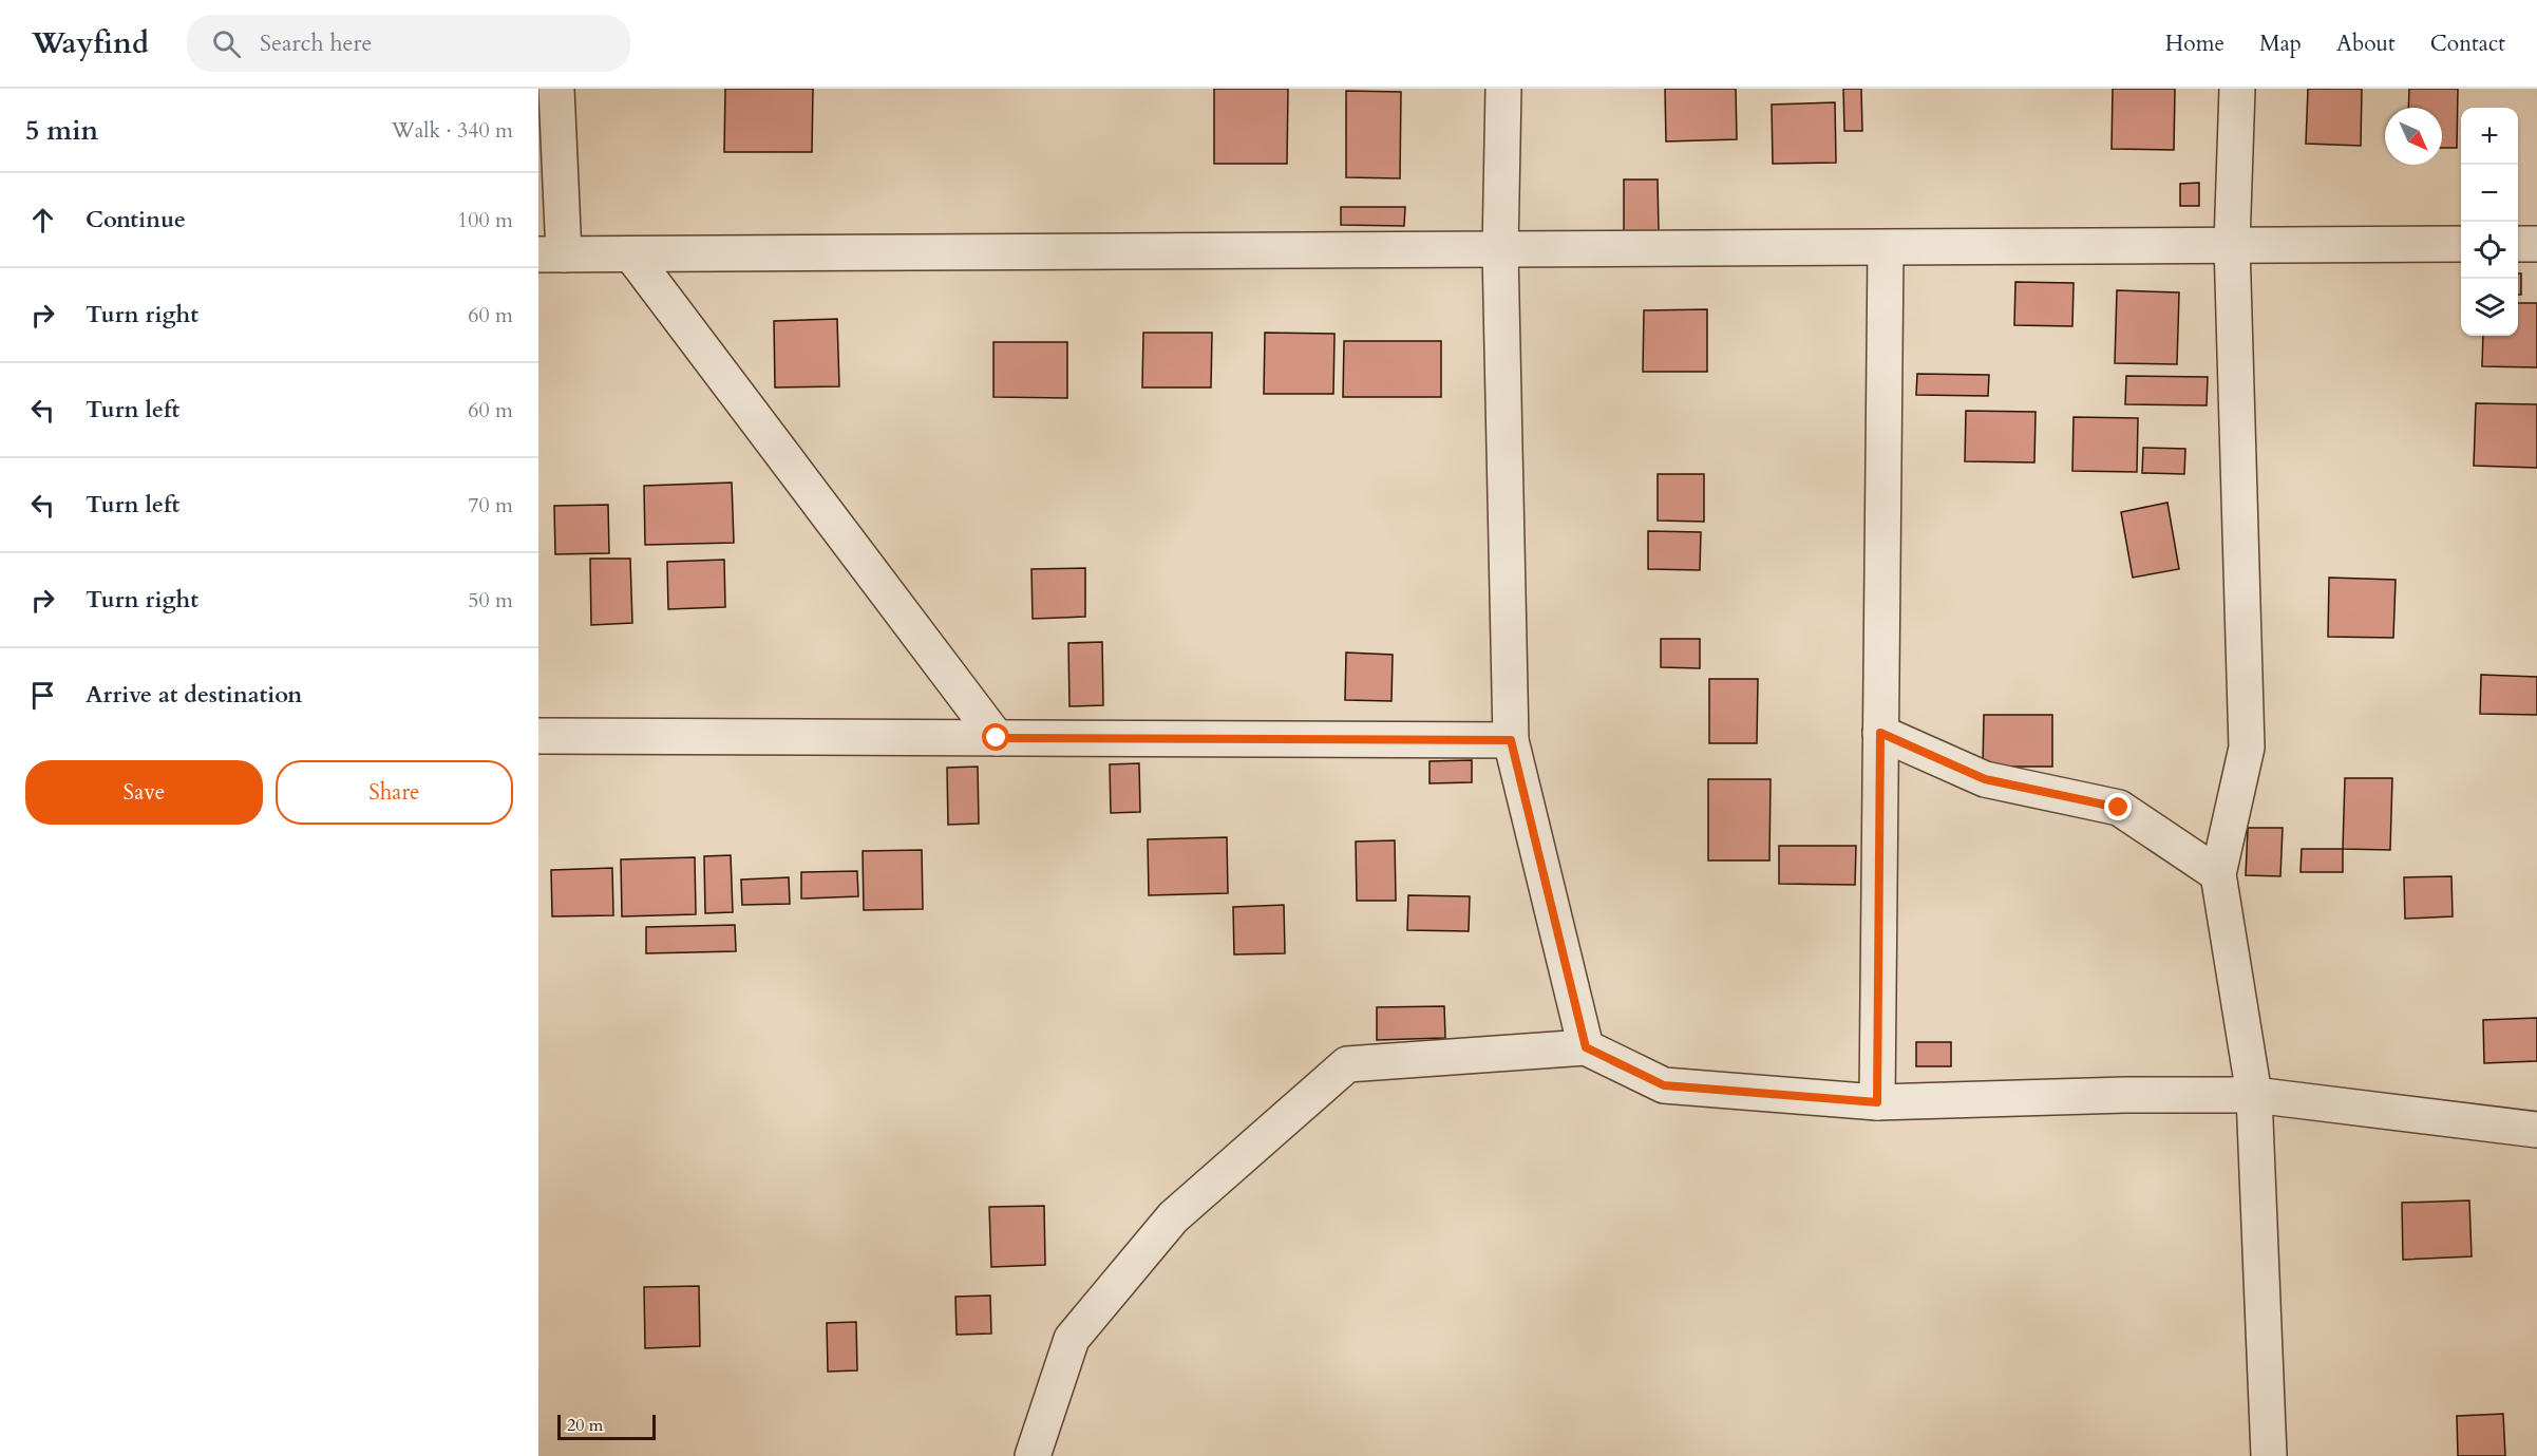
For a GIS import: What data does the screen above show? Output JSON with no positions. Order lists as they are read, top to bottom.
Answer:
{
  "scale_bar": "20 m",
  "north": "bottom right",
  "page": {
    "header": "Wayfind",
    "search": "Search here",
    "nav": [
      "Home",
      "Map",
      "About",
      "Contact"
    ],
    "heading": ["5 min", "Walk · 340 m"],
    "map_buttons": ["+", "−"],
    "list": [
      ["Continue", "100 m"],
      ["Turn right", "60 m"],
      ["Turn left", "60 m"],
      ["Turn left", "70 m"],
      ["Turn right", "50 m"],
      "Arrive at destination"
    ],
    "buttons": ["Save", "Share"],
    "scale": "20 m"
  }
}
